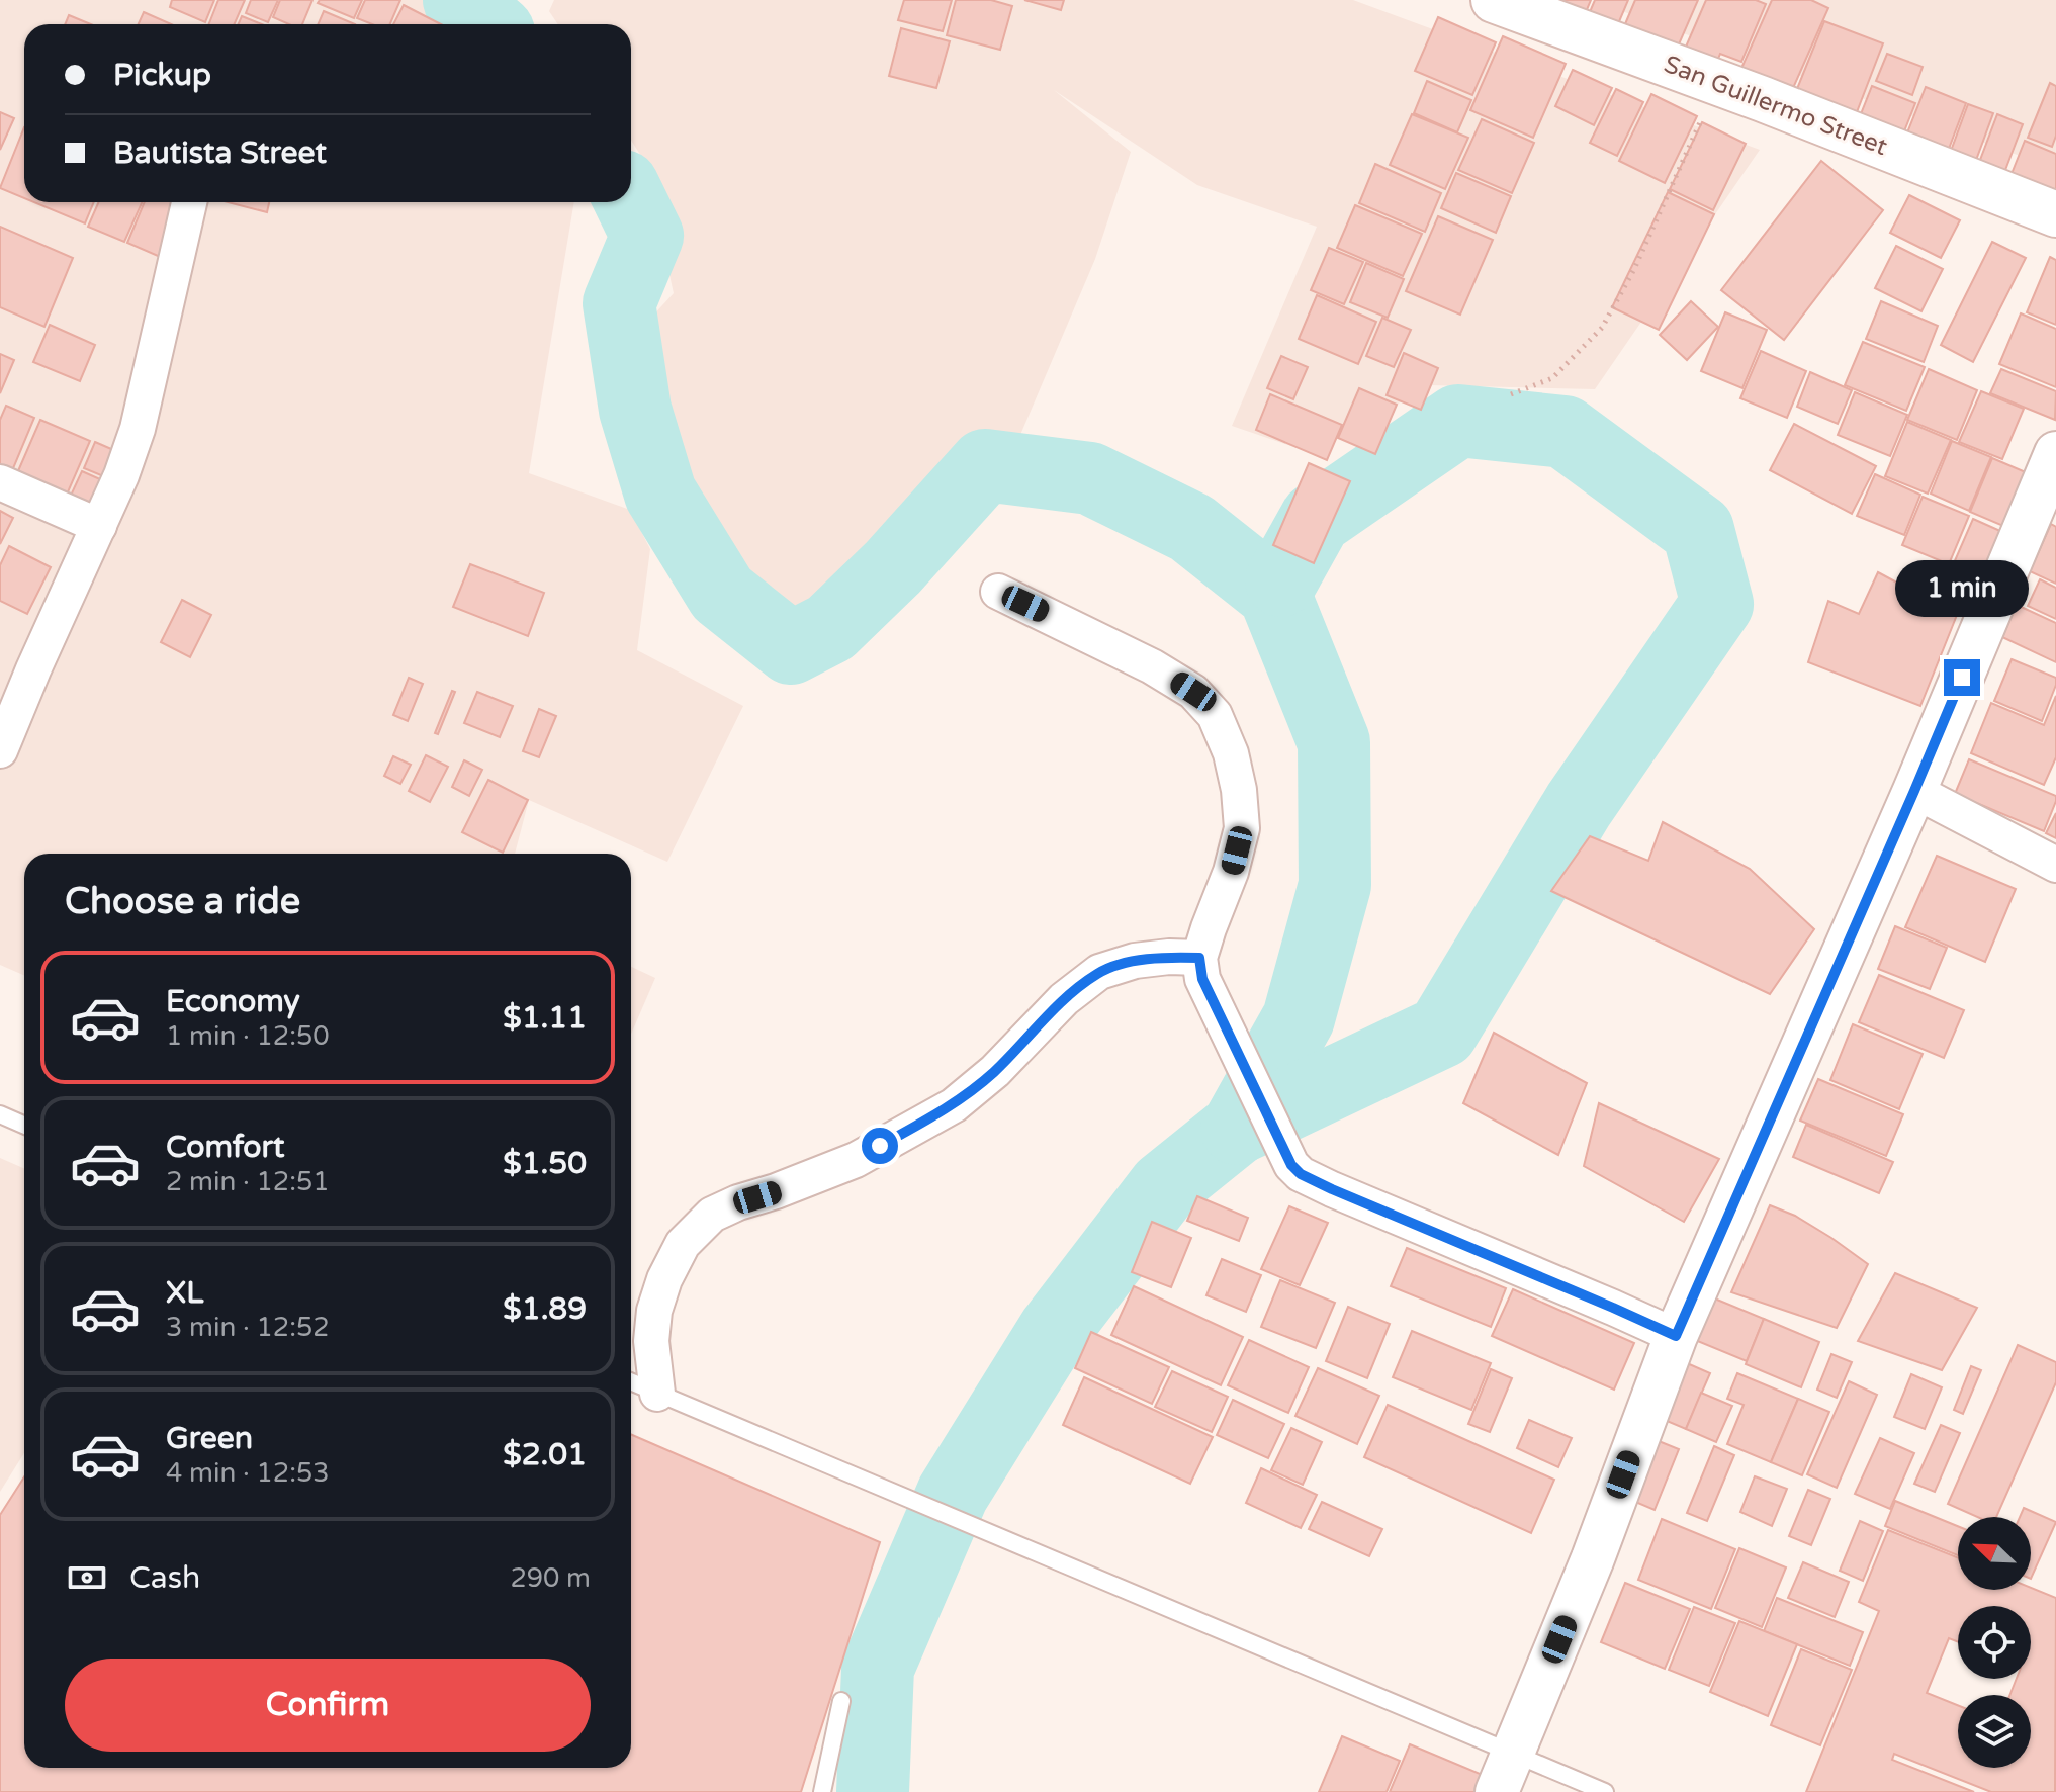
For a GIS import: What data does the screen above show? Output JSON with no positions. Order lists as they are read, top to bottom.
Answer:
{
  "streets": {
    "main road": ["San Guillermo Street"]
  },
  "north": "top left",
  "page": {
    "banner": ["Pickup", "Bautista Street"],
    "bubble": "1 min",
    "heading": "Choose a ride",
    "list": [
      {
        "name": "Economy",
        "note": "1 min · 12:50",
        "value": "$1.11"
      },
      {
        "name": "Comfort",
        "note": "2 min · 12:51",
        "value": "$1.50"
      },
      {
        "name": "XL",
        "note": "3 min · 12:52",
        "value": "$1.89"
      },
      {
        "name": "Green",
        "note": "4 min · 12:53",
        "value": "$2.01"
      }
    ],
    "pay": ["Cash", "290 m"],
    "buttons": "Confirm"
  }
}
